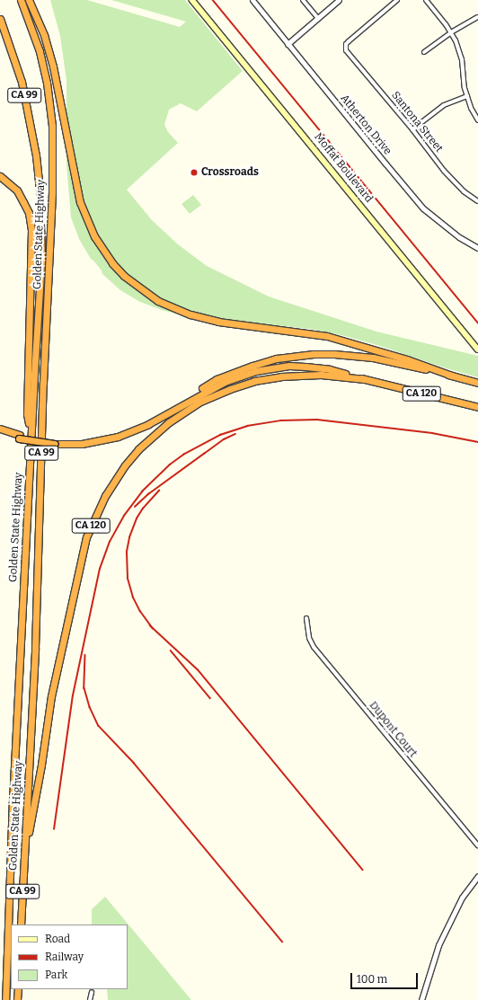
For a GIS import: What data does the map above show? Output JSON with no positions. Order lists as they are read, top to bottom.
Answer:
{
  "streets": {
    "highway": ["CA 99", "Golden State Highway", "CA 120"],
    "main road": ["Moffat Boulevard"],
    "street": ["Santona Street", "Atherton Drive", "Dupont Court"]
  },
  "crossings": [
    ["Golden State Highway", "CA 120"]
  ],
  "places": ["Crossroads"],
  "legend": ["Road", "Railway", "Park"],
  "scale_bar": "100 m"
}
